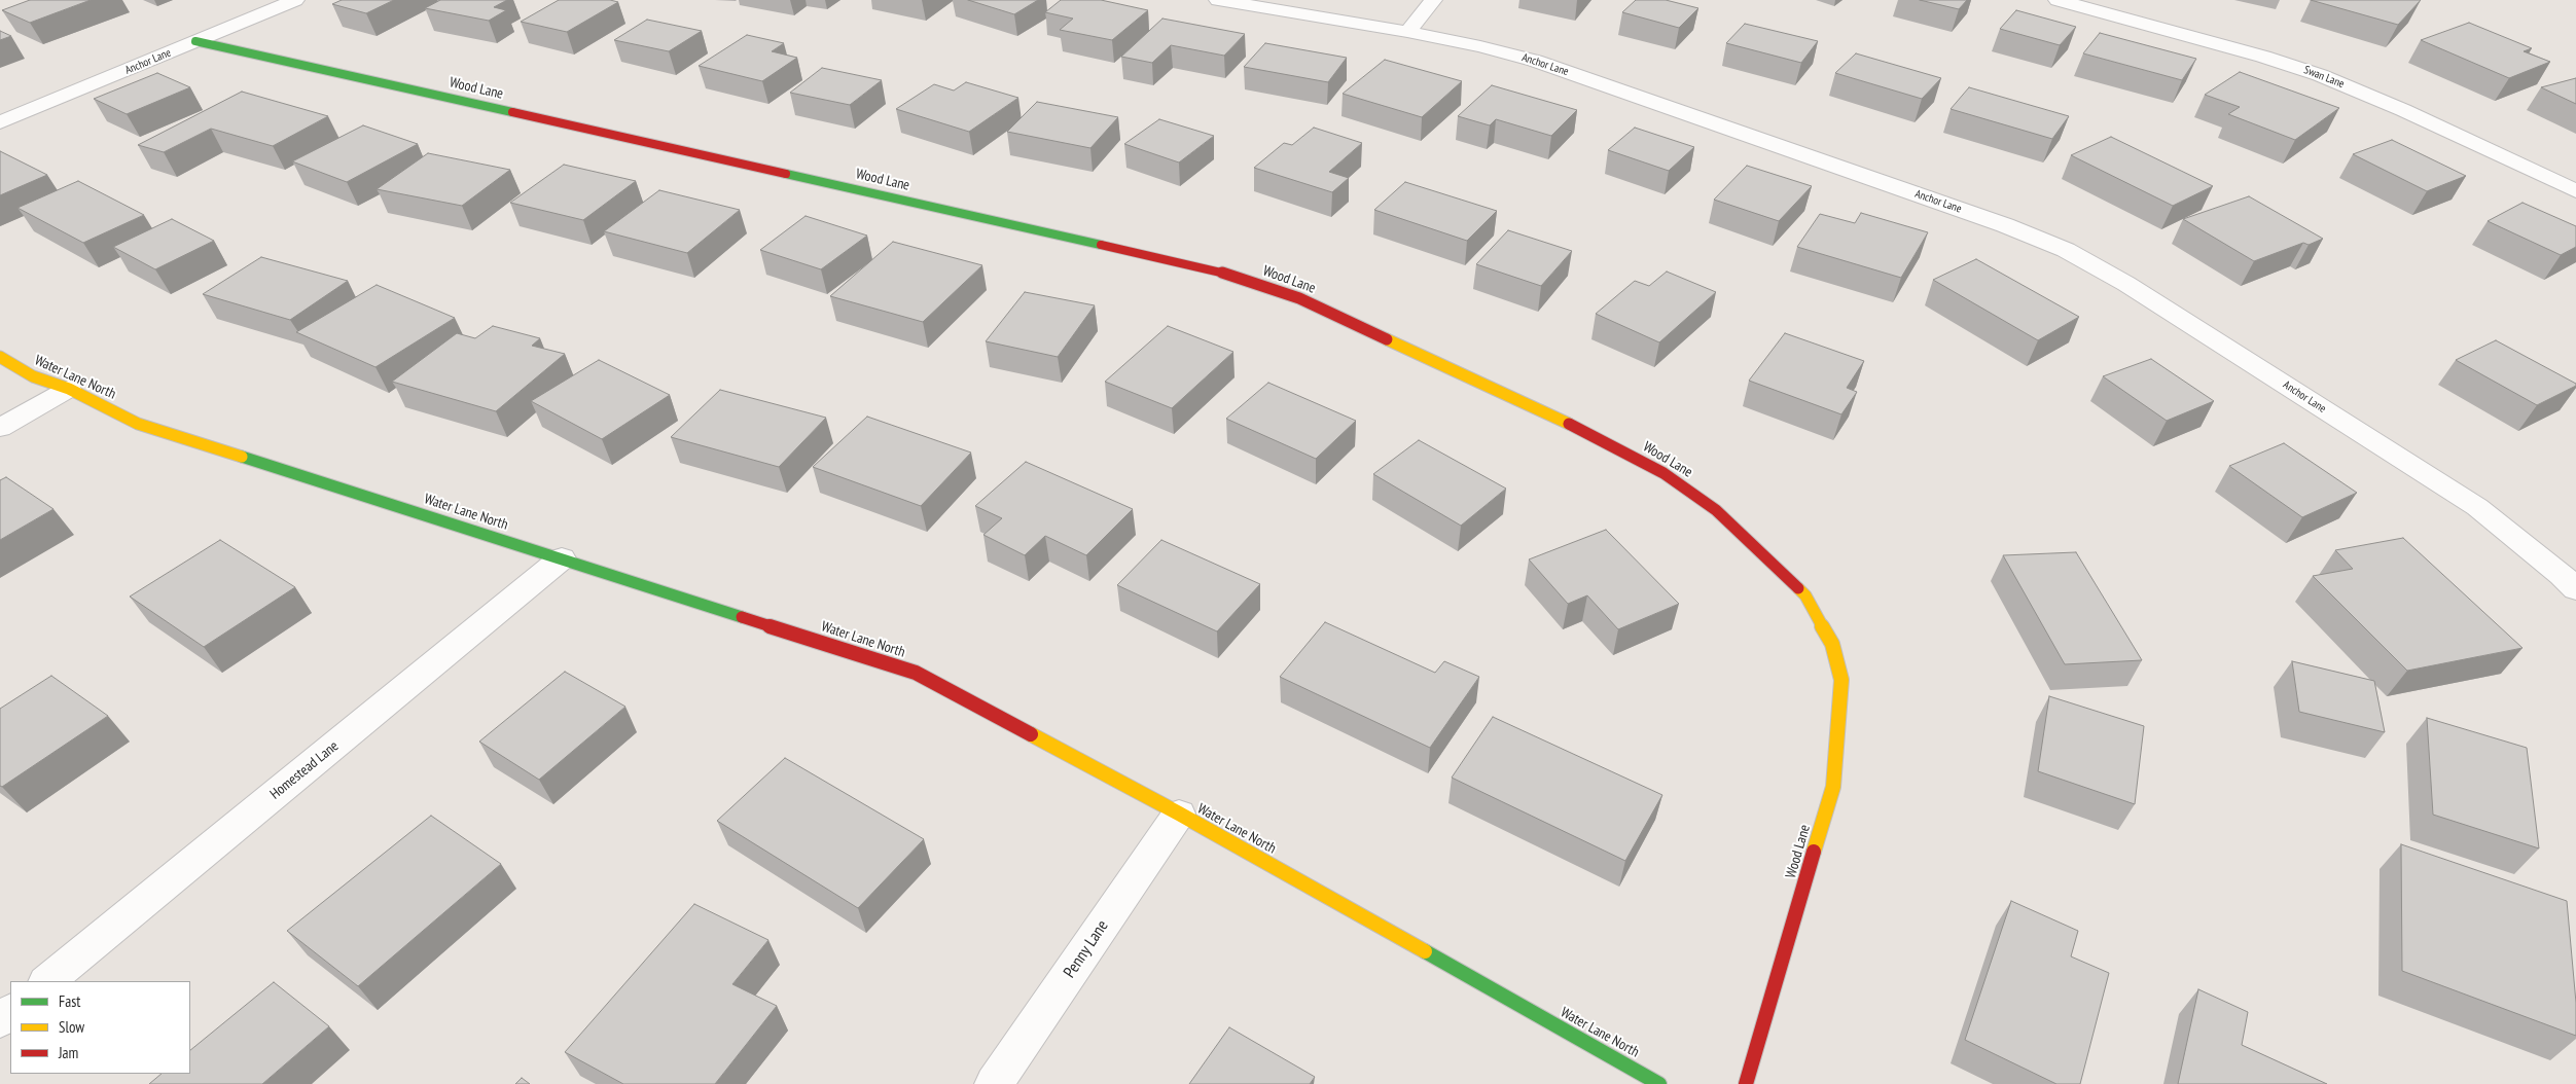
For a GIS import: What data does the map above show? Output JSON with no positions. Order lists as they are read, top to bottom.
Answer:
{
  "streets": {
    "street": [
      "Anchor Lane",
      "Swan Lane",
      "Wood Lane",
      "Water Lane North",
      "Homestead Lane",
      "Penny Lane"
    ]
  },
  "crossings": [
    ["Anchor Lane", "Wood Lane"],
    ["Water Lane North", "Homestead Lane"],
    ["Water Lane North", "Penny Lane"]
  ],
  "legend": ["Fast", "Slow", "Jam"]
}
